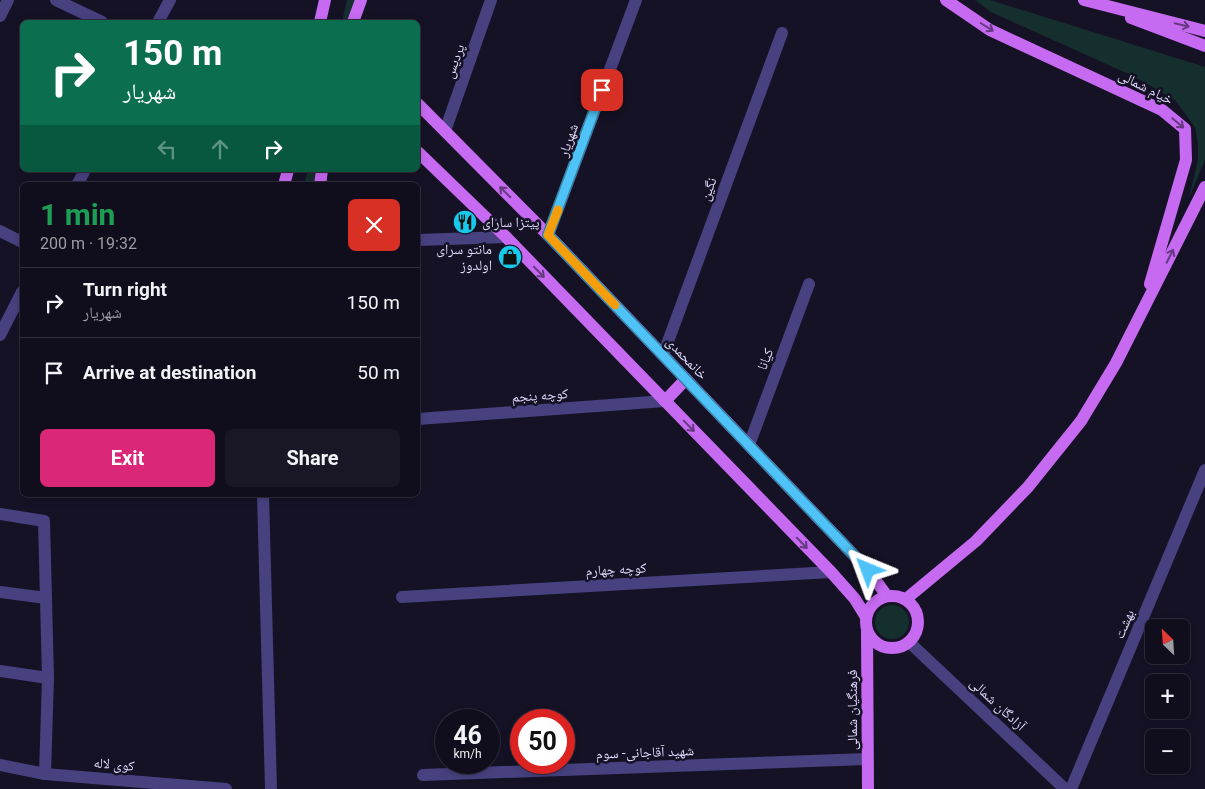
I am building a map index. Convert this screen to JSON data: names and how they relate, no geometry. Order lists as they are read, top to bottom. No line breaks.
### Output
{"streets":{"main road":["خیام شمالی","خانمحمدی","فرهنگیان شمالی"],"street":["پردیس","شهریار","نگین","کیانا","کوچه پنجم","کوچه چهارم","بهشت","آزادگان شمالی","شهید آقاجانی- سوم","کوی لاله"]},"crossings":[["پردیس","خانمحمدی"],["شهریار","خانمحمدی"],["نگین","خانمحمدی"],["خانمحمدی","کیانا"],["خانمحمدی","آزادگان شمالی"],["خانمحمدی","فرهنگیان شمالی"],["آزادگان شمالی","فرهنگیان شمالی"],["فرهنگیان شمالی","شهید آقاجانی- سوم"]],"places":{"restaurant":["پیتزا سارای"],"shop":["مانتو سرای اولدوز"]},"north":"top left","page":{"turn":["150 m","شهریار"],"heading":["1 min","200 m · 19:32"],"list":[{"name":"Turn right","note":"شهریار","value":"150 m"},{"name":"Arrive at destination","value":"50 m"}],"buttons":["Exit","Share"],"map_buttons":["+","−"],"speed":"46 km/h","limit":"50"}}
